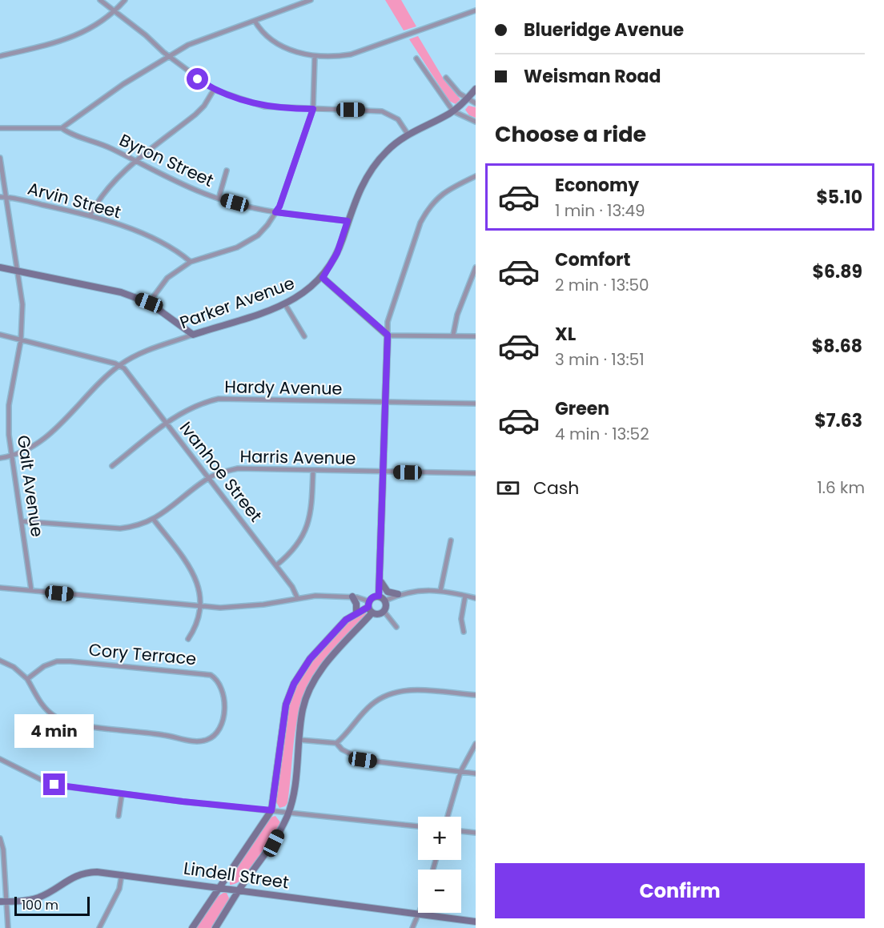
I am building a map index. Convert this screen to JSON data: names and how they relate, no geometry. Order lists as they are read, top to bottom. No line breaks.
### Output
{"streets":{"street":["Byron Street","Arvin Street","Parker Avenue","Hardy Avenue","Harris Avenue","Ivanhoe Street","Galt Avenue","Cory Terrace","Lindell Street"]},"crossings":[["Byron Street","Parker Avenue"],["Arvin Street","Galt Avenue"],["Parker Avenue","Ivanhoe Street"],["Parker Avenue","Galt Avenue"],["Hardy Avenue","Ivanhoe Street"],["Harris Avenue","Ivanhoe Street"],["Harris Avenue","Galt Avenue"]],"scale_bar":"100 m","page":{"banner":["Blueridge Avenue","Weisman Road"],"heading":"Choose a ride","list":[{"name":"Economy","note":"1 min · 13:49","value":"$5.10"},{"name":"Comfort","note":"2 min · 13:50","value":"$6.89"},{"name":"XL","note":"3 min · 13:51","value":"$8.68"},{"name":"Green","note":"4 min · 13:52","value":"$7.63"}],"pay":["Cash","1.6 km"],"bubble":"4 min","map_buttons":["+","−"],"buttons":"Confirm","scale":"100 m"}}
